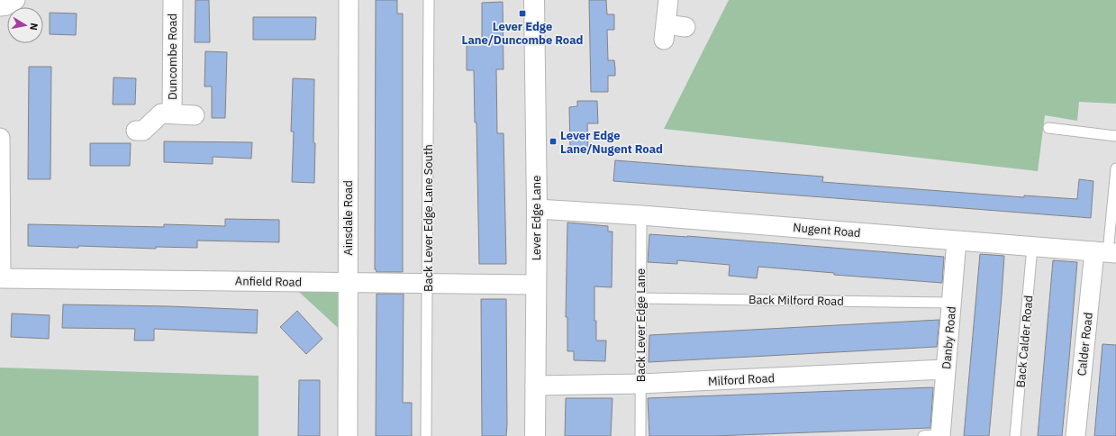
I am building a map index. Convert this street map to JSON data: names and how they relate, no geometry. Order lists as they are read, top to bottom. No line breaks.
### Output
{"streets":{"street":["Duncombe Road","Ainsdale Road","Lever Edge Lane","Nugent Road","Anfield Road","Danby Road","Calder Road","Milford Road"],"lane":["Back Lever Edge Lane South","Back Milford Road","Back Lever Edge Lane","Back Calder Road"]},"crossings":[["Ainsdale Road","Anfield Road"],["Back Lever Edge Lane South","Anfield Road"],["Lever Edge Lane","Nugent Road"],["Lever Edge Lane","Anfield Road"],["Lever Edge Lane","Milford Road"],["Nugent Road","Back Lever Edge Lane"],["Nugent Road","Danby Road"],["Nugent Road","Back Calder Road"],["Nugent Road","Calder Road"],["Back Milford Road","Back Lever Edge Lane"],["Back Milford Road","Danby Road"],["Back Lever Edge Lane","Milford Road"],["Danby Road","Milford Road"]],"places":{"transit":["Lever Edge Lane/Duncombe Road","Lever Edge Lane/Nugent Road"]},"north":"right"}
